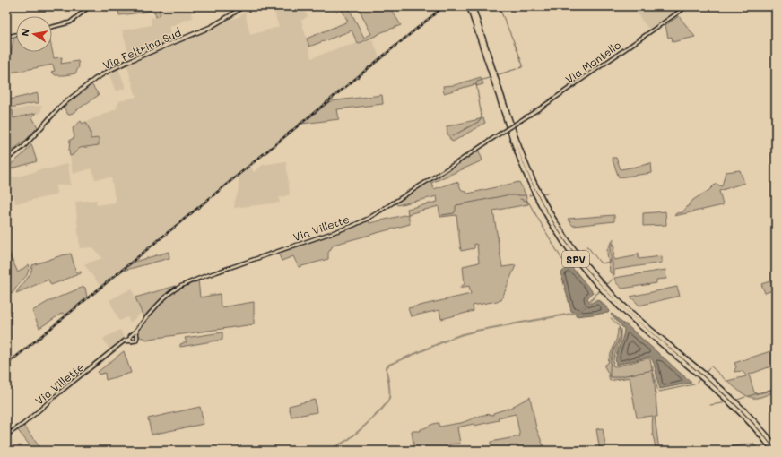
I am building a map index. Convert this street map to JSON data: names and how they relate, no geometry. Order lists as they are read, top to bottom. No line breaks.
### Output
{"streets":{"highway":["SPV"],"main road":["Via Feltrina Sud"],"street":["Via Montello","Via Villette"]},"crossings":[["Via Montello","Via Villette"]],"north":"left"}
